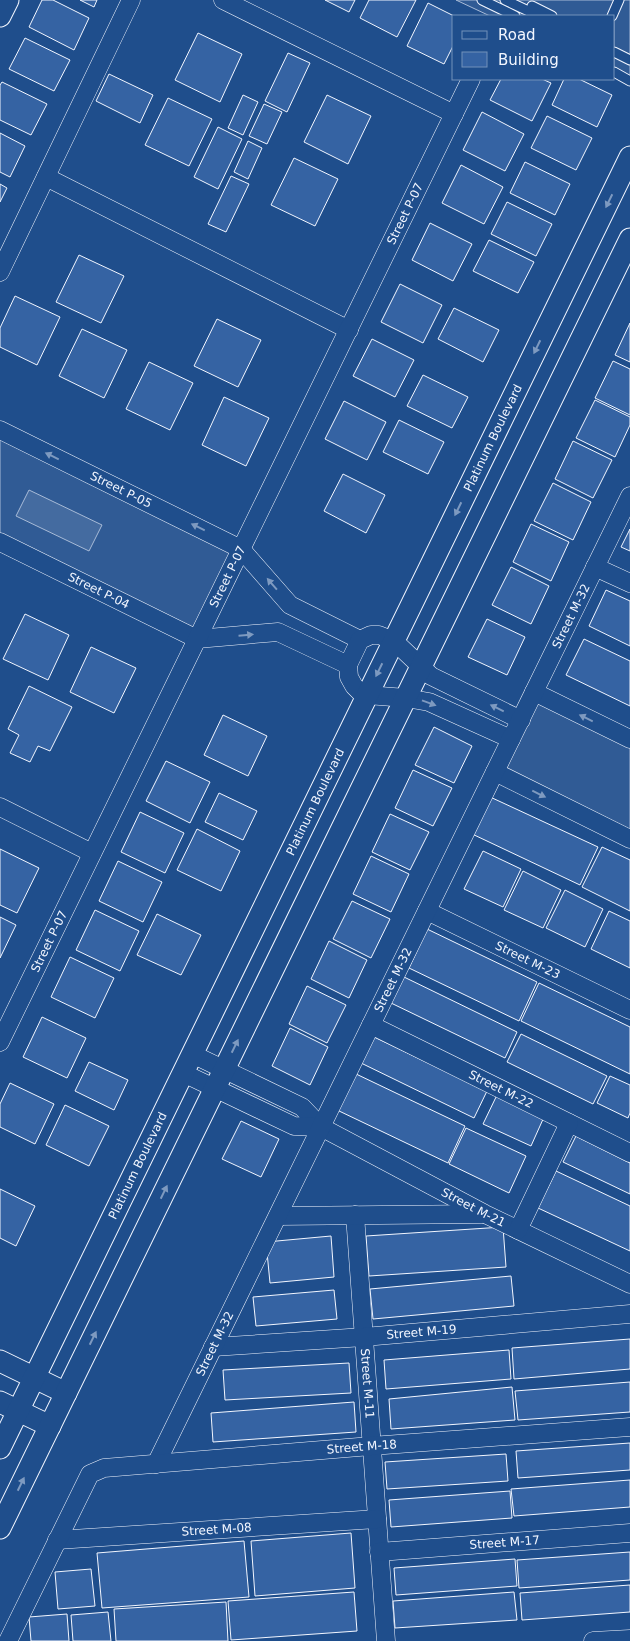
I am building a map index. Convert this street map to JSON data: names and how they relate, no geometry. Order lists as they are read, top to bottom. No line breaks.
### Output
{"streets":{"street":["Street P-07","Platinum Boulevard","Street P-05","Street P-04","Street M-32","Street M-23","Street M-22","Street M-21","Street M-19","Street M-11","Street M-18","Street M-08","Street M-17"]},"crossings":[["Street P-07","Street P-05"],["Street P-07","Street P-04"],["Street M-32","Street M-23"],["Street M-32","Street M-22"],["Street M-32","Street M-21"],["Street M-32","Street M-19"],["Street M-32","Street M-18"],["Street M-19","Street M-11"],["Street M-11","Street M-18"],["Street M-11","Street M-08"],["Street M-11","Street M-17"],["Street M-18","Street M-08"]],"one_way":["Street P-05"],"legend":["Road","Building"]}
